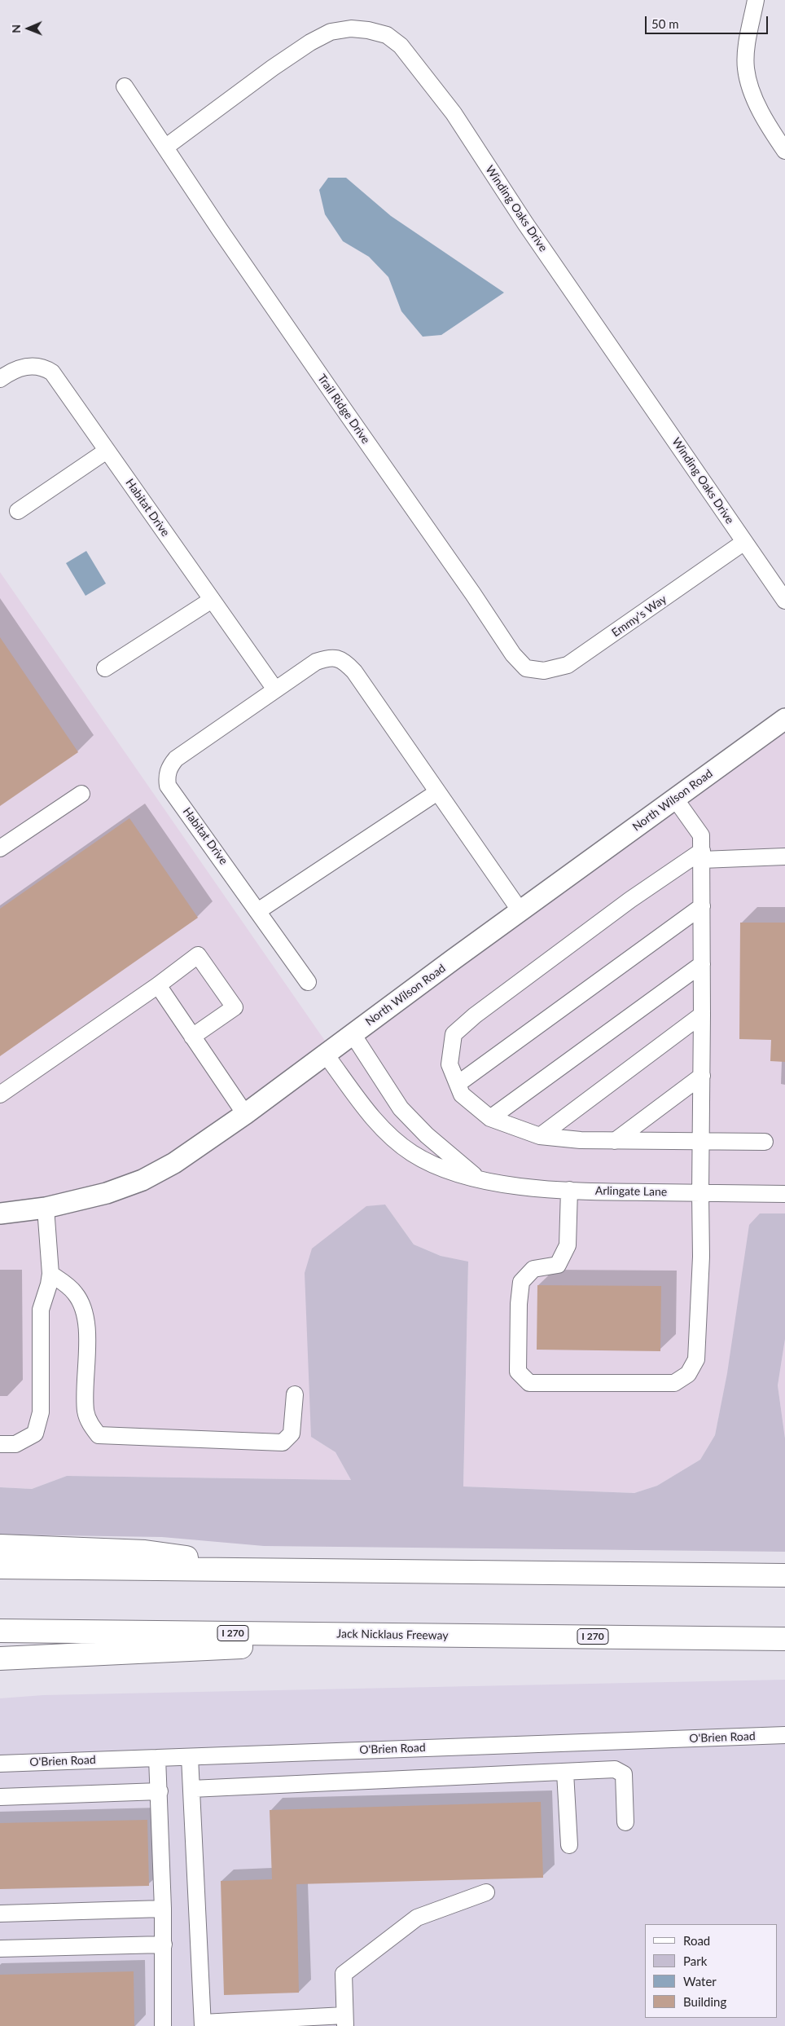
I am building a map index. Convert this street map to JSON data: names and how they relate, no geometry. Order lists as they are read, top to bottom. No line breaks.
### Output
{"streets":{"highway":["I 270","Jack Nicklaus Freeway"],"main road":["North Wilson Road"],"street":["Winding Oaks Drive","Trail Ridge Drive","Habitat Drive","Emmy's Way","Arlingate Lane","O'Brien Road"]},"crossings":[["Winding Oaks Drive","Trail Ridge Drive"],["Winding Oaks Drive","Emmy's Way"],["Trail Ridge Drive","Emmy's Way"],["Habitat Drive","North Wilson Road"],["North Wilson Road","Arlingate Lane"]],"legend":["Road","Park","Water","Building"],"scale_bar":"50 m","north":"left"}
